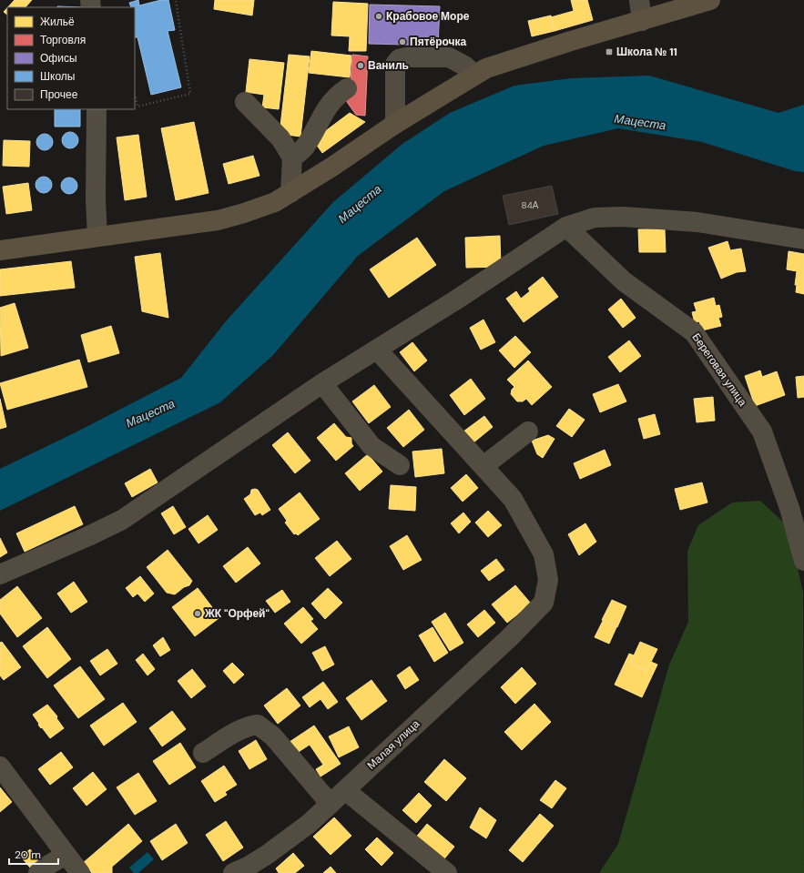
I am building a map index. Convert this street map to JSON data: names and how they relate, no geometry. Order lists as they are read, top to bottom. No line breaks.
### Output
{"streets":{"street":["Береговая улица","Малая улица"]},"water":["Мацеста"],"places":{"other":["Крабовое Море","Пятёрочка","Ваниль","ЖК \"Орфей\""],"transit":["Школа № 11"]},"house_numbers":["84А"],"legend":["Жильё","Торговля","Офисы","Школы","Прочее"],"scale_bar":"20 m"}
